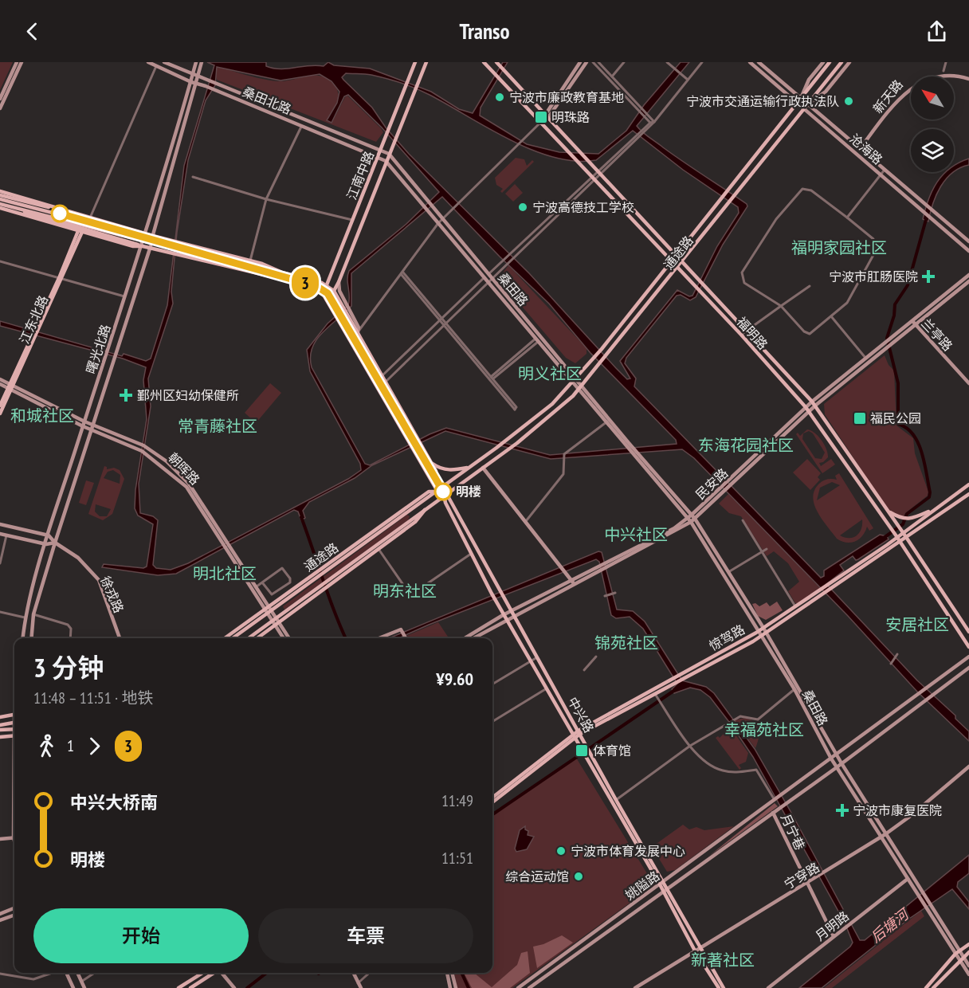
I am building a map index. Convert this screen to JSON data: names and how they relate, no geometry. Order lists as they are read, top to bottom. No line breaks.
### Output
{"streets":{"main road":["新天路","桑田北路","沧海路","江南中路","通途路","桑田路","江东北路","福明路","兰亭路","曙光北路","朝晖路","民安路","徐戎路","惊驾路","中兴路","月宁巷","宁穿路","姚隘路","月明路"]},"crossings":[["新天路","沧海路"],["桑田北路","江南中路"],["桑田北路","桑田路"],["桑田北路","曙光北路"],["沧海路","通途路"],["江南中路","桑田路"],["江南中路","中兴路"],["通途路","桑田路"],["通途路","福明路"],["通途路","朝晖路"],["通途路","中兴路"],["桑田路","民安路"],["桑田路","惊驾路"],["桑田路","宁穿路"],["桑田路","姚隘路"],["桑田路","月明路"],["江东北路","朝晖路"],["福明路","民安路"],["福明路","惊驾路"],["兰亭路","民安路"],["曙光北路","朝晖路"],["曙光北路","徐戎路"],["民安路","中兴路"],["惊驾路","中兴路"],["中兴路","宁穿路"],["中兴路","姚隘路"],["月宁巷","宁穿路"],["月宁巷","姚隘路"],["月宁巷","月明路"]],"districts":["福明家园社区","明义社区","和城社区","常青藤社区","东海花园社区","中兴社区","明北社区","明东社区","安居社区","锦苑社区","幸福苑社区","新著社区"],"water":["后塘河"],"places":{"other":["宁波市廉政教育基地","宁波市交通运输行政执法队","宁波高德技工学校","明楼","宁波市体育发展中心","综合运动馆"],"transit":["明珠路","福民公园","体育馆"],"health":["宁波市肛肠医院","鄞州区妇幼保健所","宁波市康复医院"]},"lines":["metro line 3"],"north":"top left","page":{"header":"Transo","on_map":"3","heading":["3 分钟","11:48 – 11:51 · 地铁","¥9.60"],"legs":["1","3"],"list":[{"name":"中兴大桥南","value":"11:49"},{"name":"明楼","value":"11:51"}],"buttons":["开始","车票"]}}
